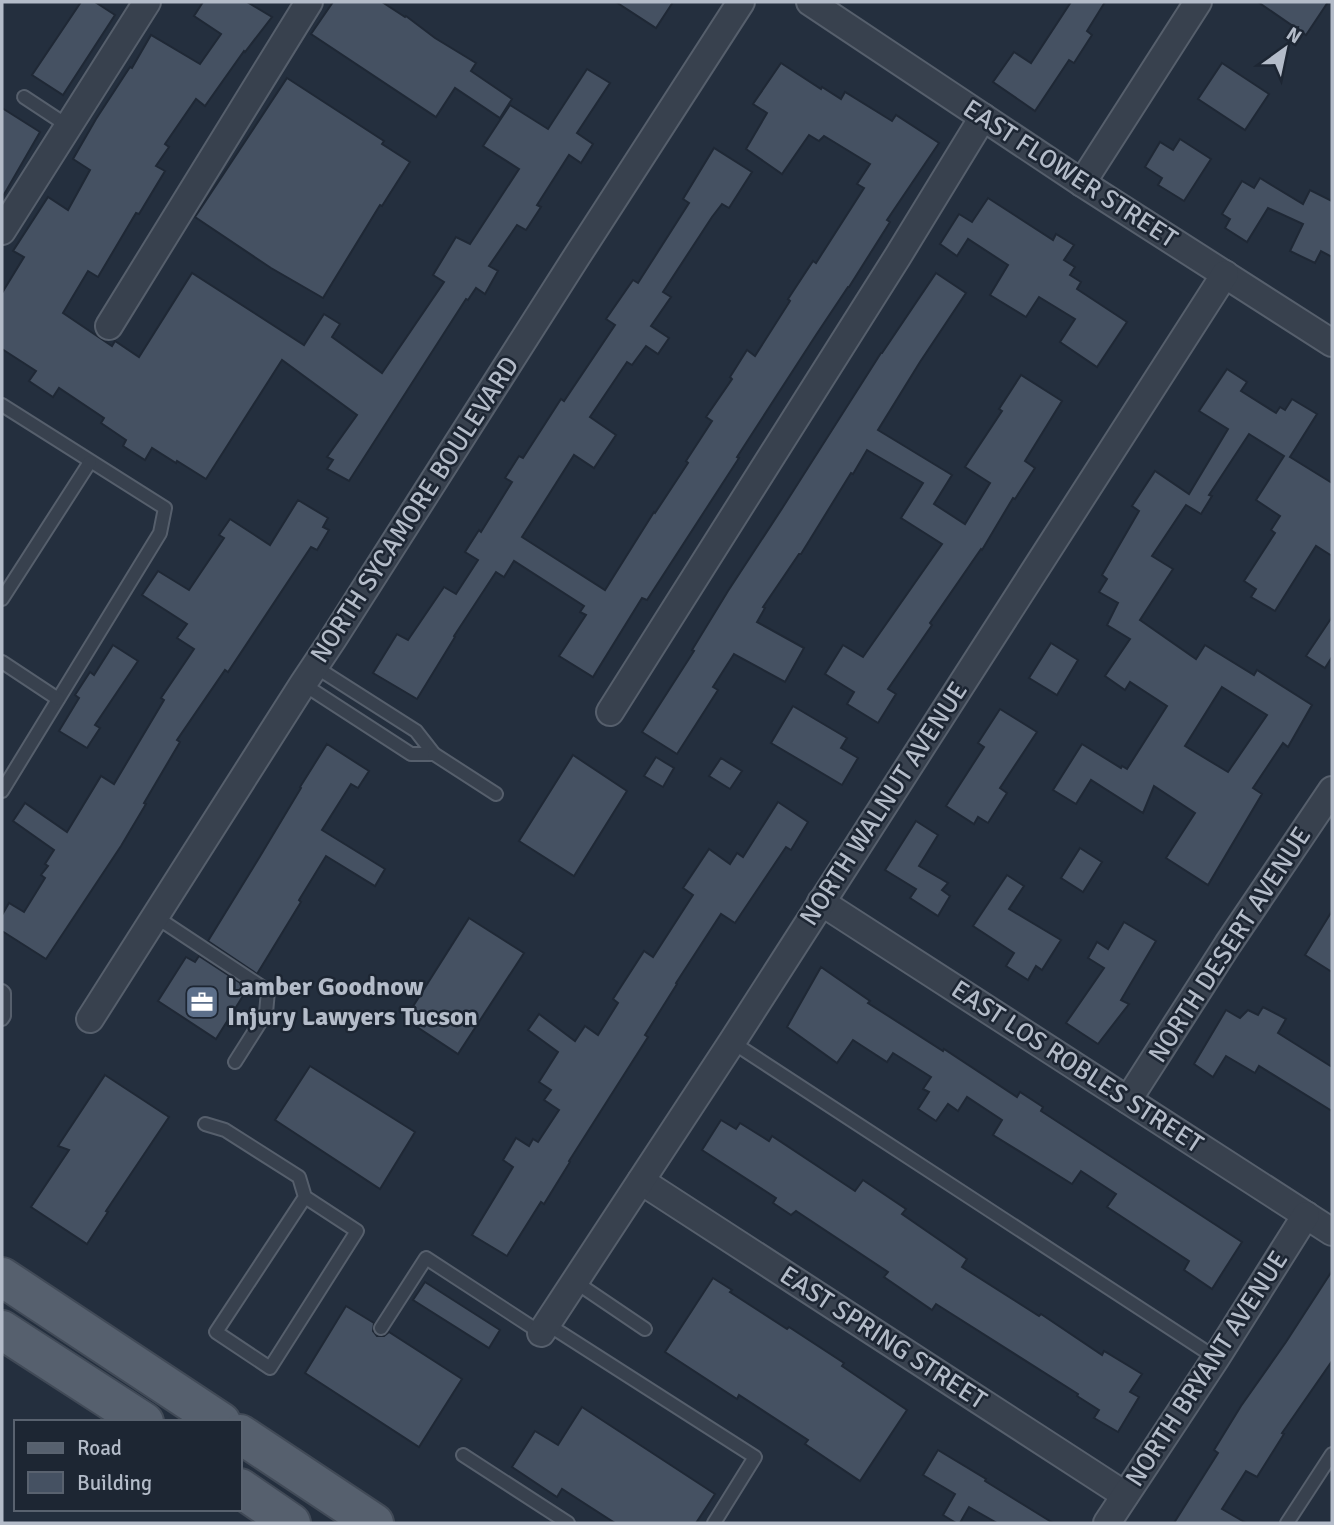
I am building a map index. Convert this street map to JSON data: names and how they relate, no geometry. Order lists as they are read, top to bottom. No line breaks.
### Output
{"streets":{"street":["EAST FLOWER STREET","NORTH SYCAMORE BOULEVARD","NORTH WALNUT AVENUE","NORTH DESERT AVENUE","EAST LOS ROBLES STREET","EAST SPRING STREET","NORTH BRYANT AVENUE"]},"crossings":[["EAST FLOWER STREET","NORTH WALNUT AVENUE"],["NORTH WALNUT AVENUE","EAST LOS ROBLES STREET"],["NORTH WALNUT AVENUE","EAST SPRING STREET"],["NORTH DESERT AVENUE","EAST LOS ROBLES STREET"],["EAST LOS ROBLES STREET","NORTH BRYANT AVENUE"],["EAST SPRING STREET","NORTH BRYANT AVENUE"]],"places":{"office":["Lamber Goodnow Injury Lawyers Tucson"]},"legend":["Road","Building"],"north":"top right"}
